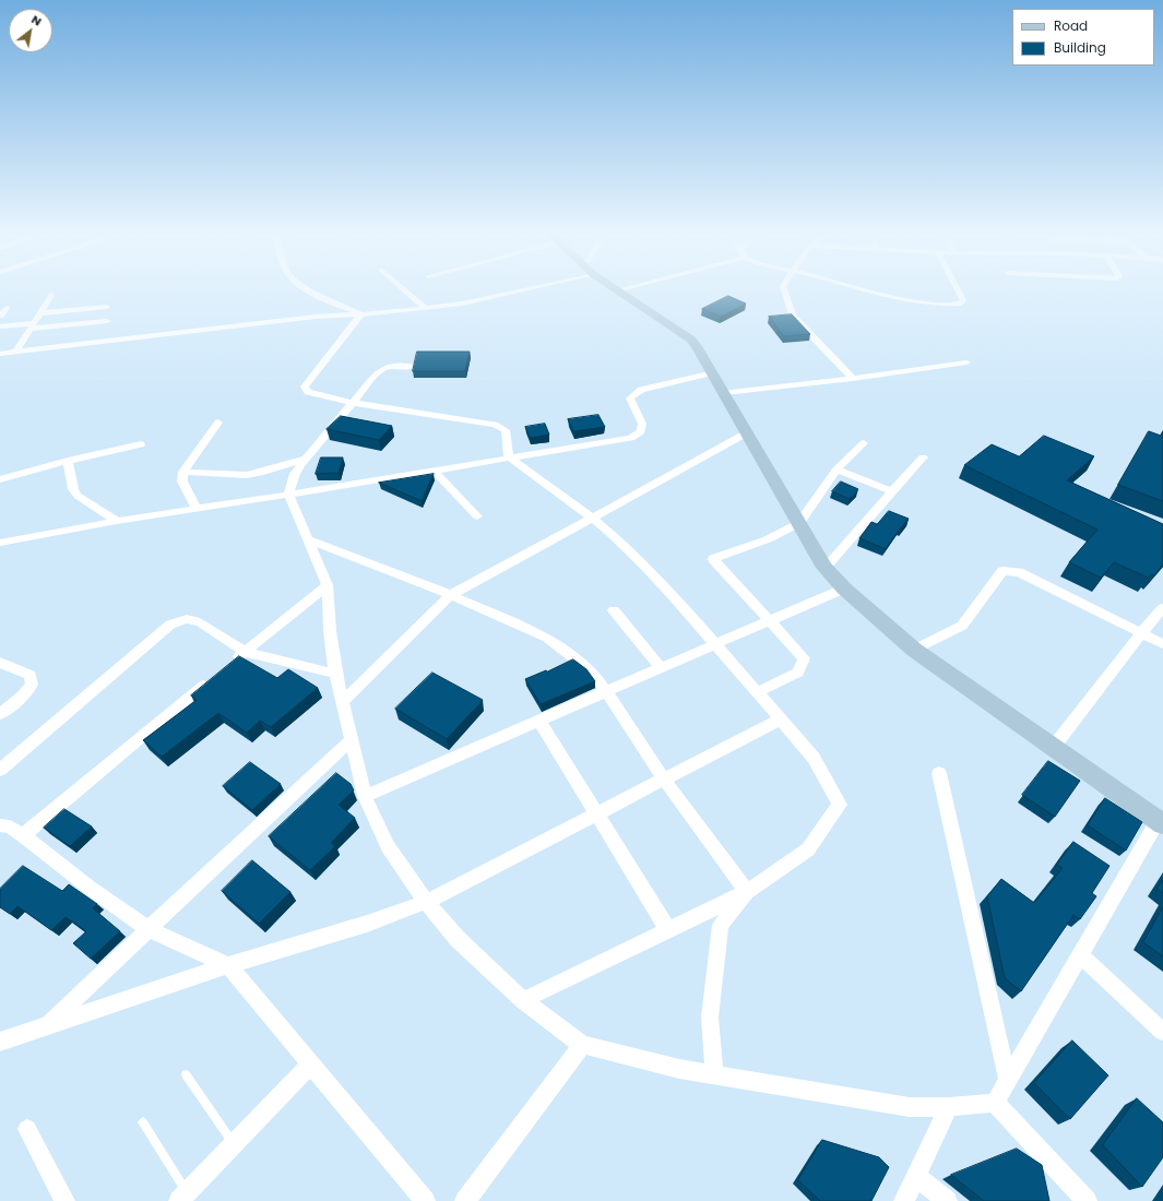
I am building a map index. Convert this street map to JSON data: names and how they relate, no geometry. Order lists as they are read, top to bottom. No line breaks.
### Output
{"legend":["Road","Building"],"north":"top right"}
